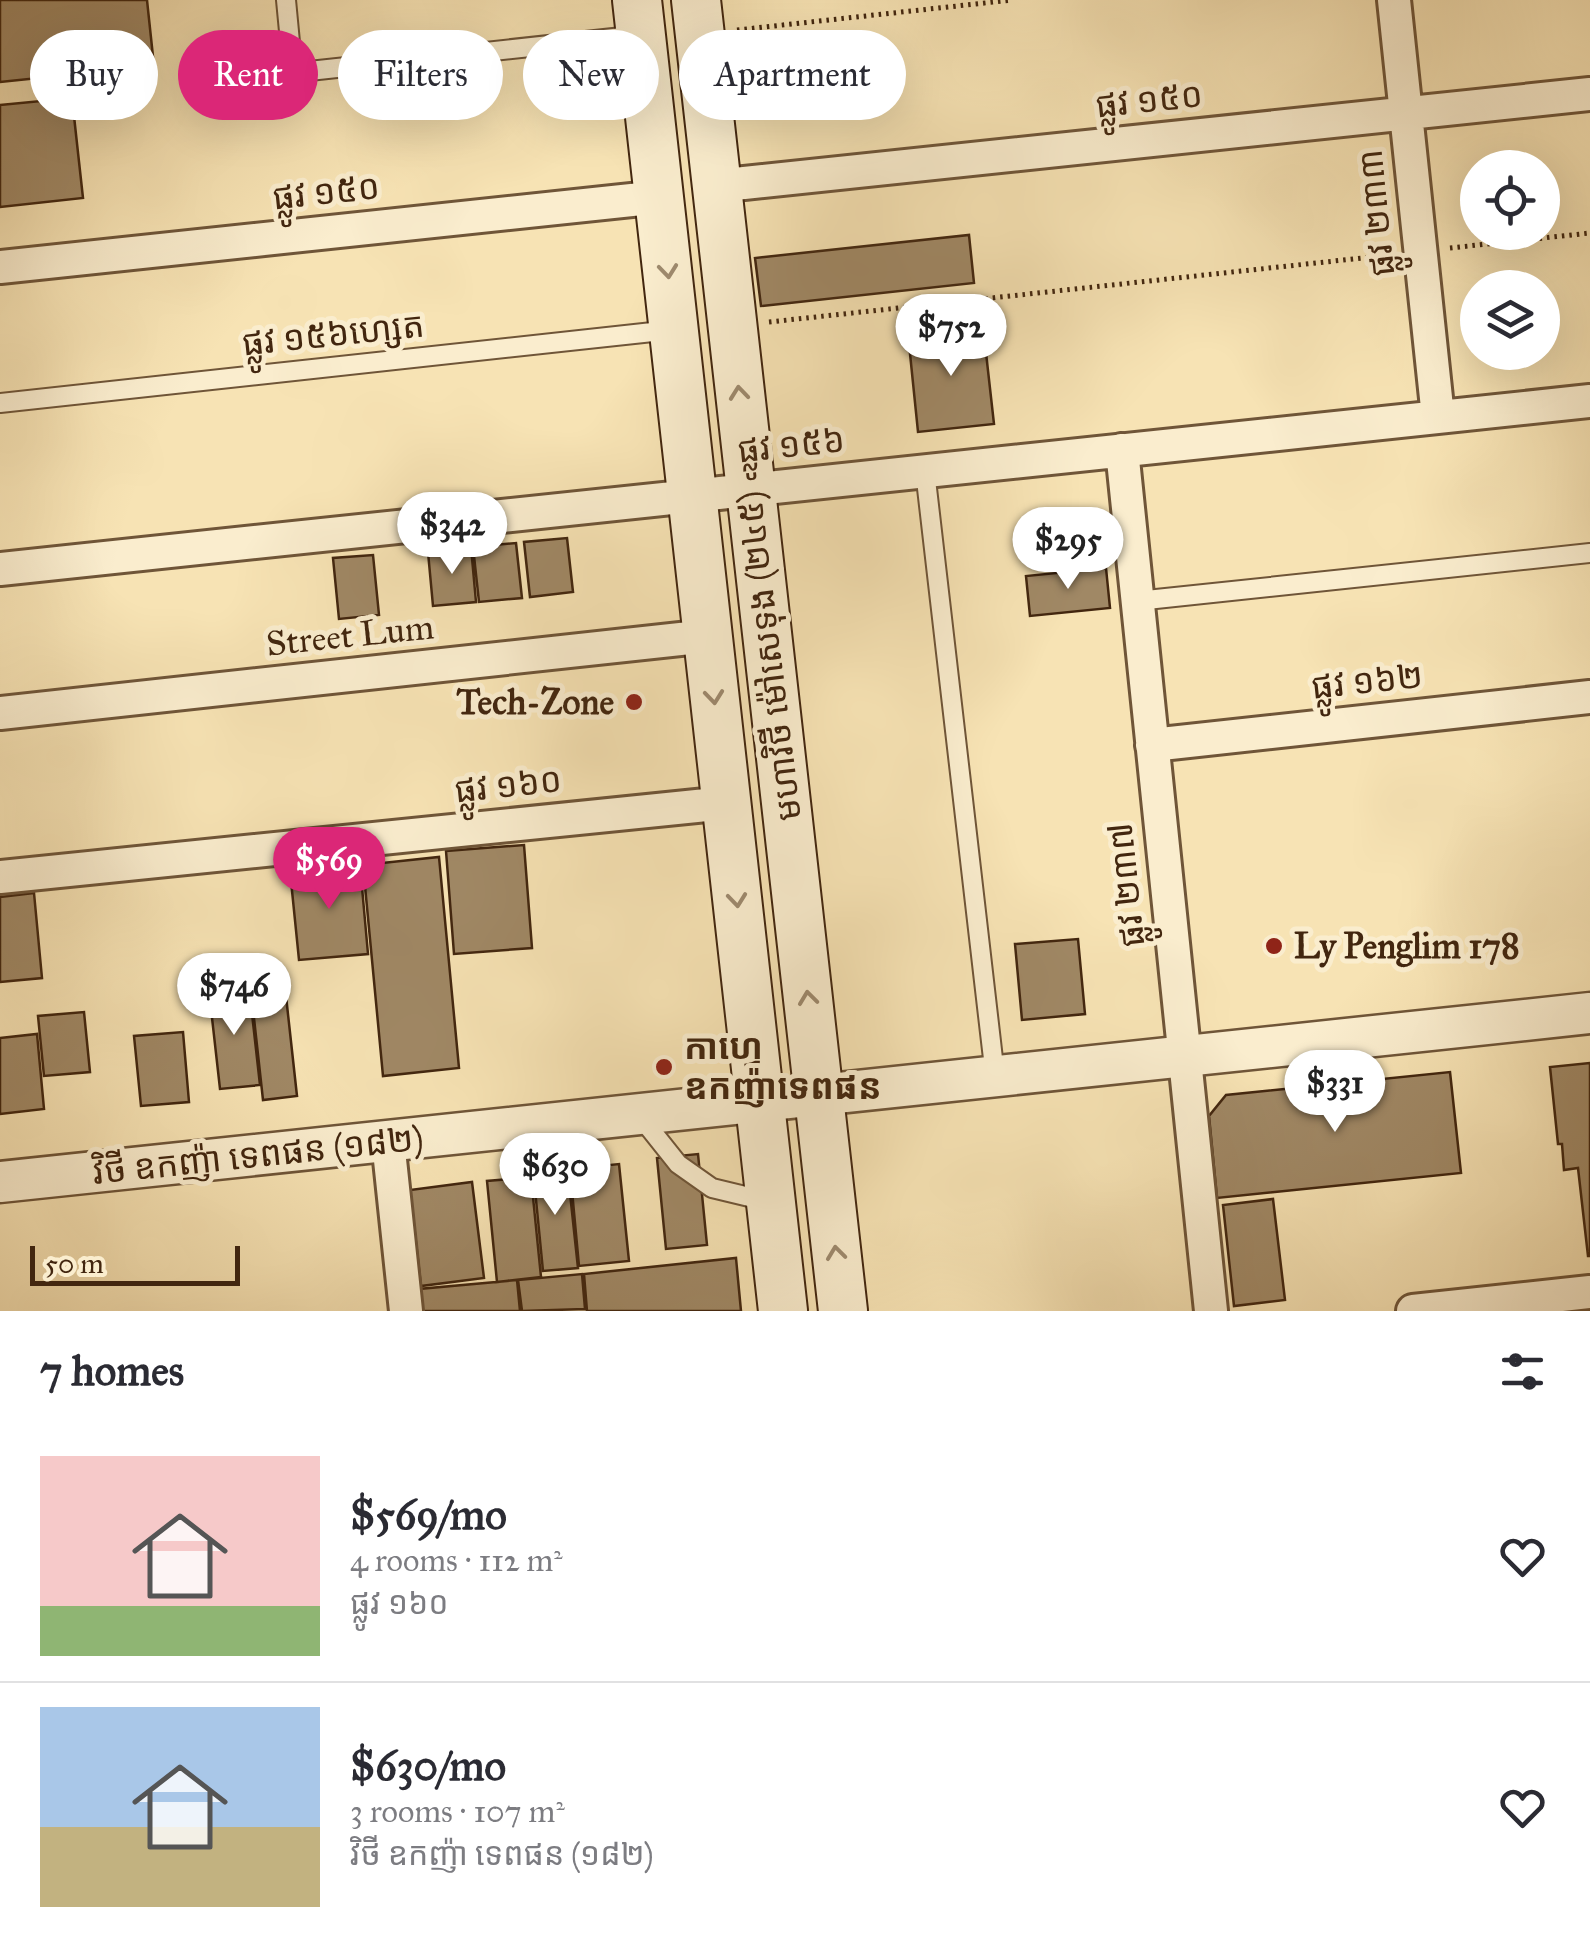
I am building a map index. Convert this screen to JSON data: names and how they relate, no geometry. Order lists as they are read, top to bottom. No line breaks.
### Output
{"streets":{"main road":["មហាវិថី ម៉ៅសេទុង (២៤៥)"],"street":["ផ្លូវ ១៥០","ផ្លូវ ២៣៣","ផ្លូវ ១៥៦","Street Lum","ផ្លូវ ១៦២","ផ្លូវ ១៦០","ផ្លូវ ២៣៧","វិថី ឧកញ៉ា ទេពផន (១៨២)"],"lane":["ផ្លូវ ១៥៦ហ្សេត"]},"crossings":[["ផ្លូវ ១៥០","ផ្លូវ ២៣៣"],["ផ្លូវ ១៥០","មហាវិថី ម៉ៅសេទុង (២៤៥)"],["ផ្លូវ ២៣៣","ផ្លូវ ១៥៦"],["ផ្លូវ ១៥៦ហ្សេត","មហាវិថី ម៉ៅសេទុង (២៤៥)"],["ផ្លូវ ១៥៦","មហាវិថី ម៉ៅសេទុង (២៤៥)"],["ផ្លូវ ១៥៦","ផ្លូវ ២៣៧"],["Street Lum","មហាវិថី ម៉ៅសេទុង (២៤៥)"],["មហាវិថី ម៉ៅសេទុង (២៤៥)","ផ្លូវ ១៦០"],["មហាវិថី ម៉ៅសេទុង (២៤៥)","វិថី ឧកញ៉ា ទេពផន (១៨២)"],["ផ្លូវ ១៦២","ផ្លូវ ២៣៧"],["ផ្លូវ ២៣៧","វិថី ឧកញ៉ា ទេពផន (១៨២)"]],"places":["Tech-Zone","Ly Penglim 178","កាហ្វេ ឧកញ៉ាទេពផន"],"scale_bar":"50 m","page":{"chip":["Buy","Rent","Filters","New","Apartment"],"price":["$752","$342","$295","$569","$746","$331","$630"],"scale":"50 m","heading":"7 homes","list":[{"name":"$569/mo","note":"4 rooms · 112 m² · ផ្លូវ ១៦០"},{"name":"$630/mo","note":"3 rooms · 107 m² · វិថី ឧកញ៉ា ទេពផន (១៨២)"}]}}
